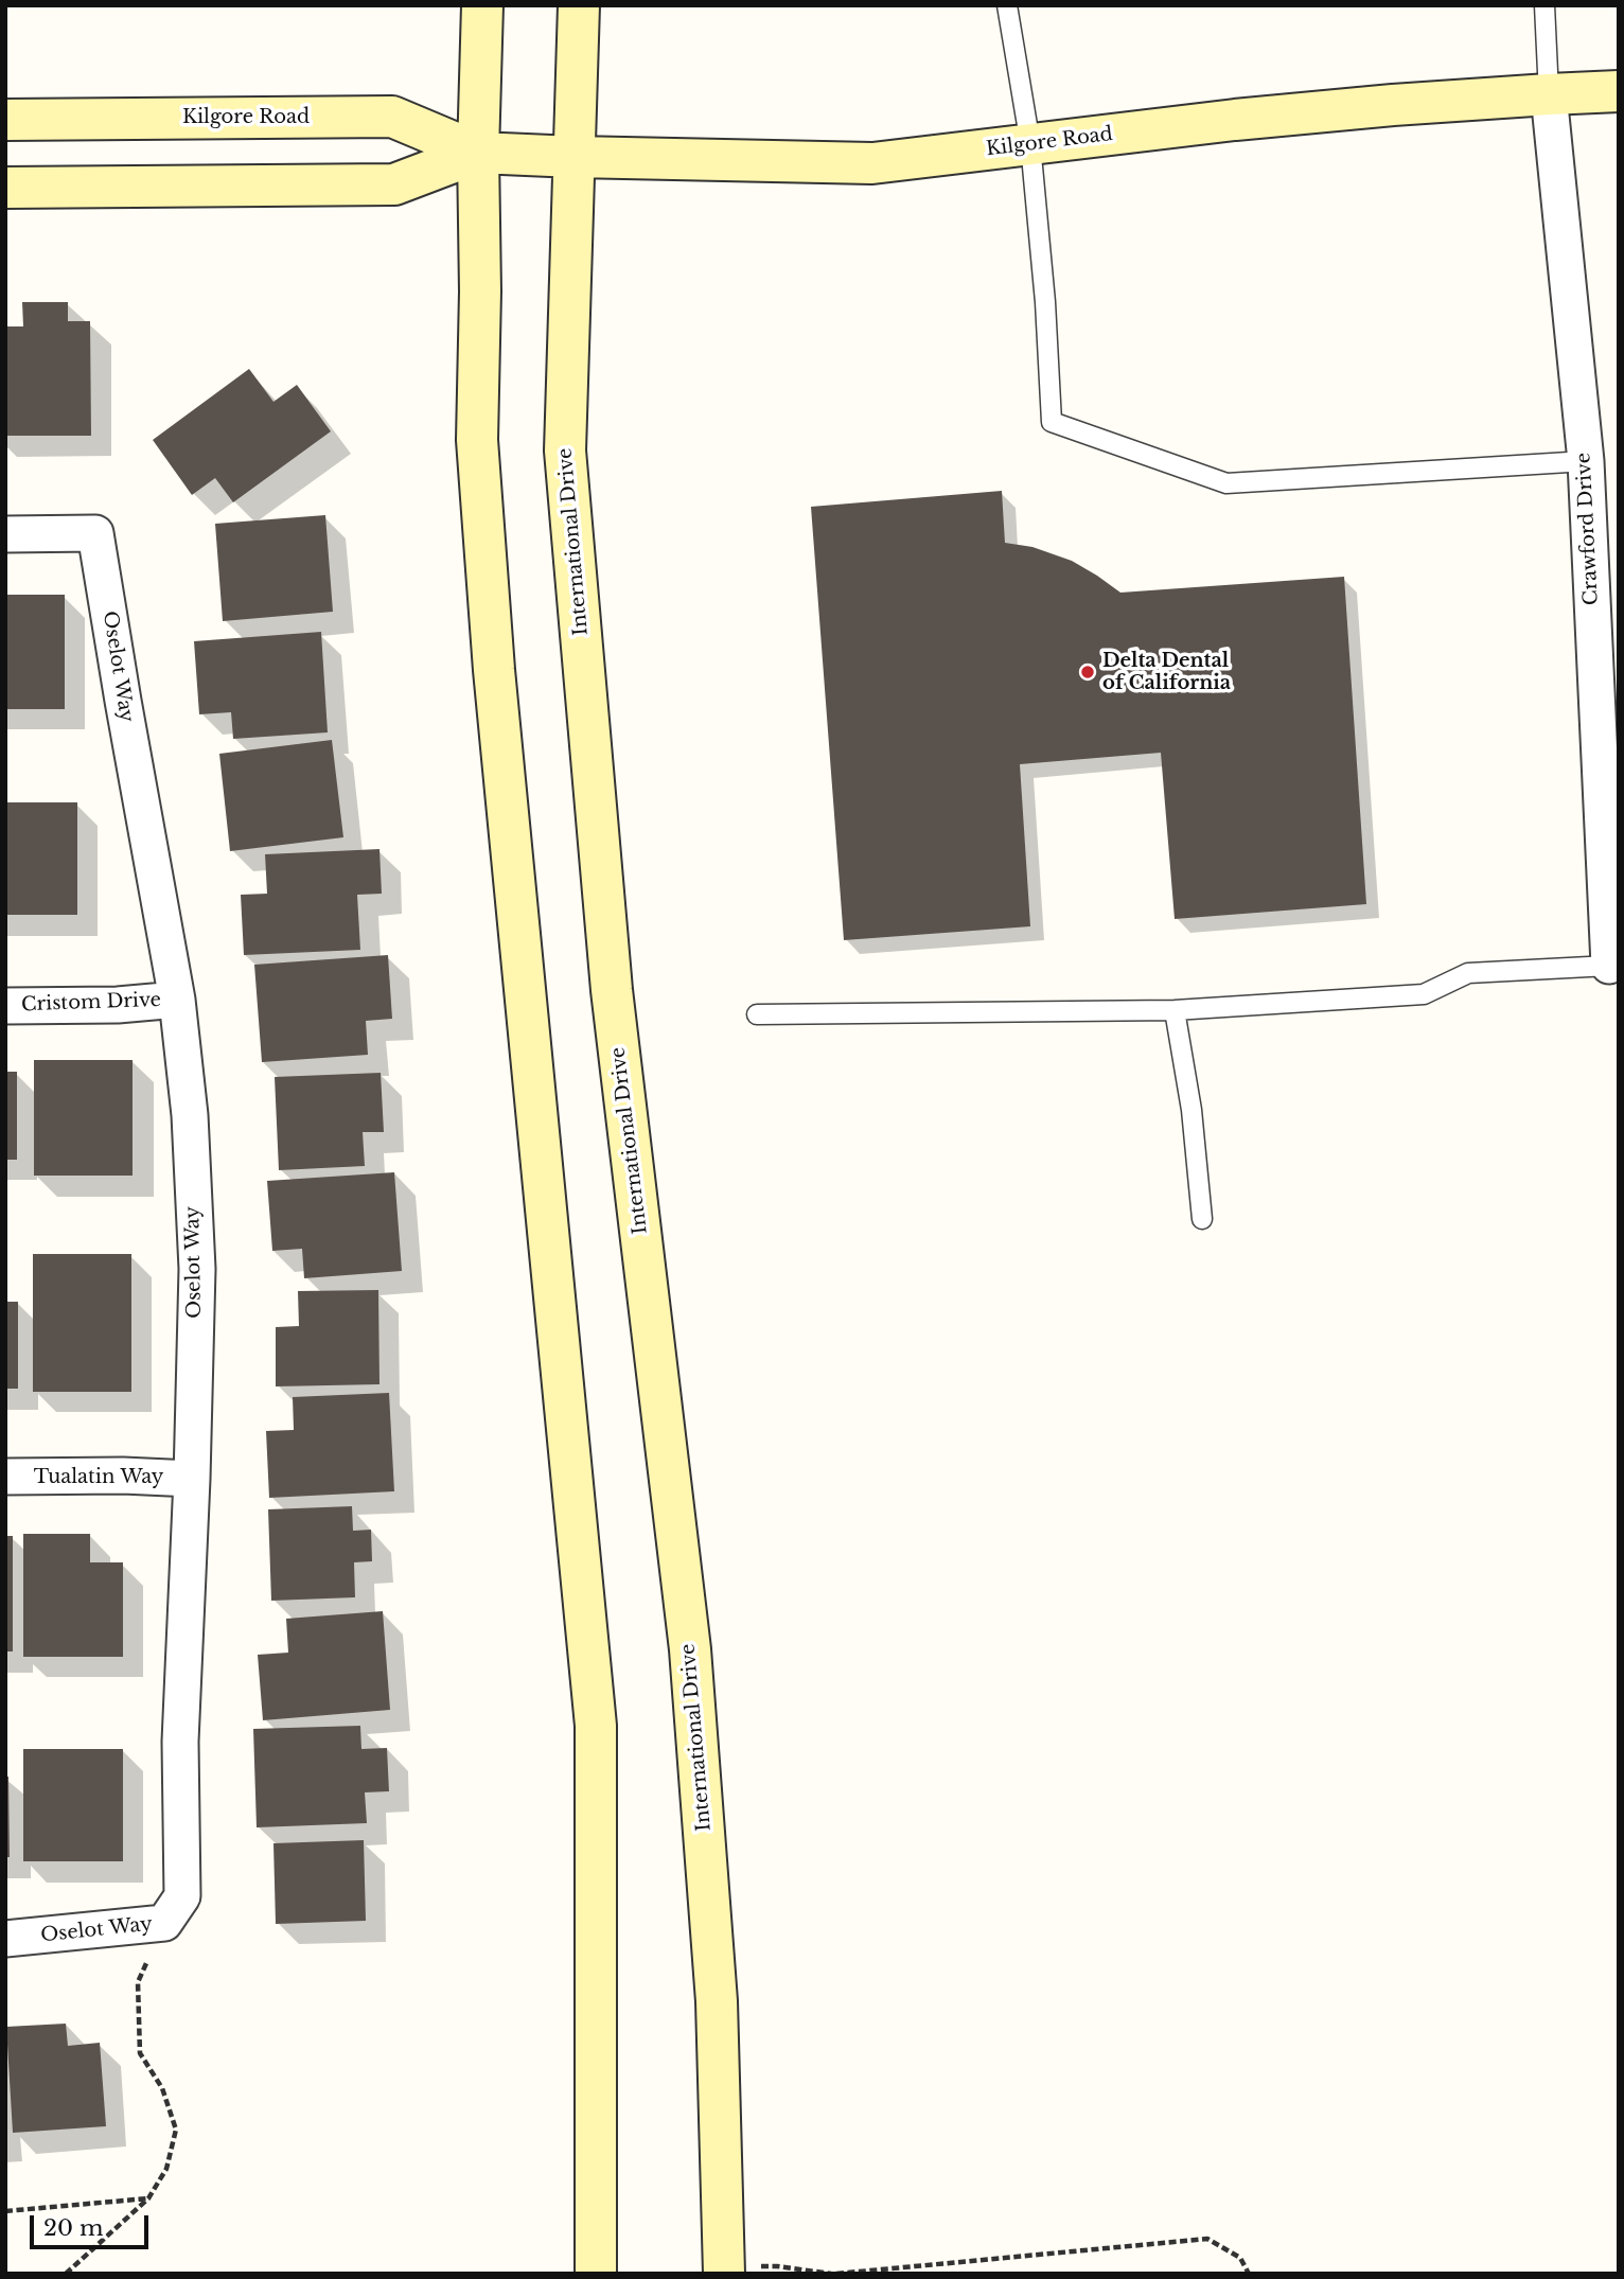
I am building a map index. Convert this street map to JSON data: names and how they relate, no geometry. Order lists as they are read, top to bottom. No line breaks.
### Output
{"streets":{"main road":["Kilgore Road","International Drive"],"street":["Crawford Drive","Oselot Way","Cristom Drive","Tualatin Way"]},"crossings":[["Kilgore Road","Crawford Drive"],["Kilgore Road","International Drive"],["Oselot Way","Cristom Drive"],["Oselot Way","Tualatin Way"]],"places":["Delta Dental of California"],"scale_bar":"20 m"}
